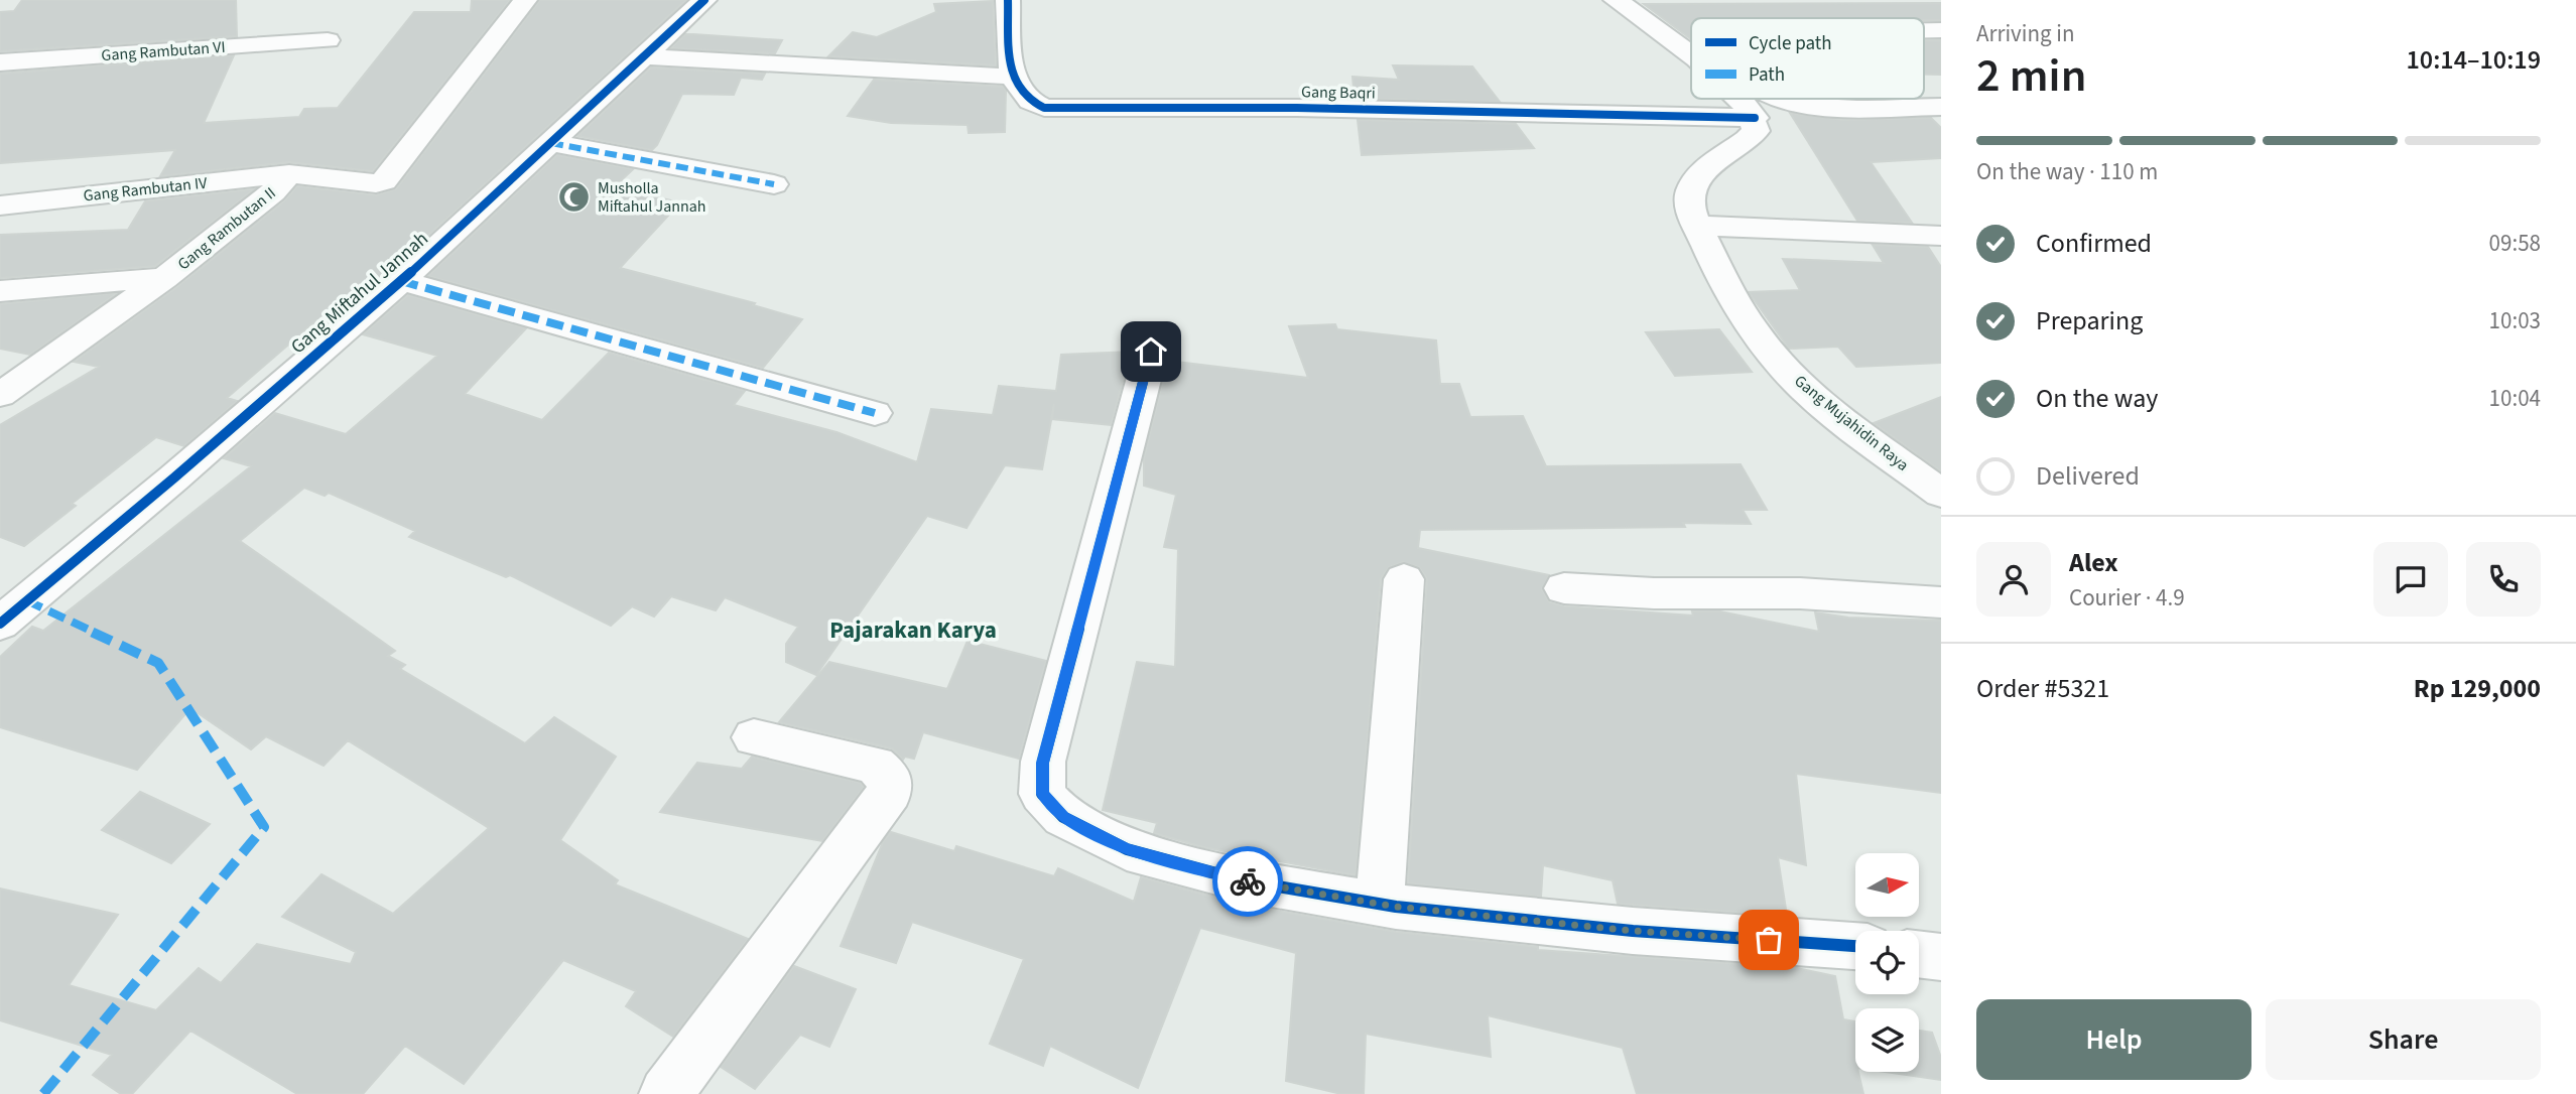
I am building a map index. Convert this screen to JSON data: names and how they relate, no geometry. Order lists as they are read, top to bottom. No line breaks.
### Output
{"streets":{"street":["Gang Rambutan VI","Gang Baqri","Gang Rambutan IV","Gang Rambutan II","Gang Miftahul Jannah","Gang Mujahidin Raya"]},"crossings":[["Gang Baqri","Gang Mujahidin Raya"],["Gang Rambutan IV","Gang Rambutan II"]],"districts":["Pajarakan Karya"],"places":{"mosque":["Musholla Miftahul Jannah"]},"legend":["Cycle path","Path"],"north":"right","page":{"heading":["2 min","Arriving in","10:14–10:19"],"panel":["Alex","Courier · 4.9","Order #5321","Rp 129,000"],"bar":"On the way · 110 m","list":[["Confirmed","09:58"],["Preparing","10:03"],["On the way","10:04"],"Delivered"],"buttons":["Help","Share"]}}
